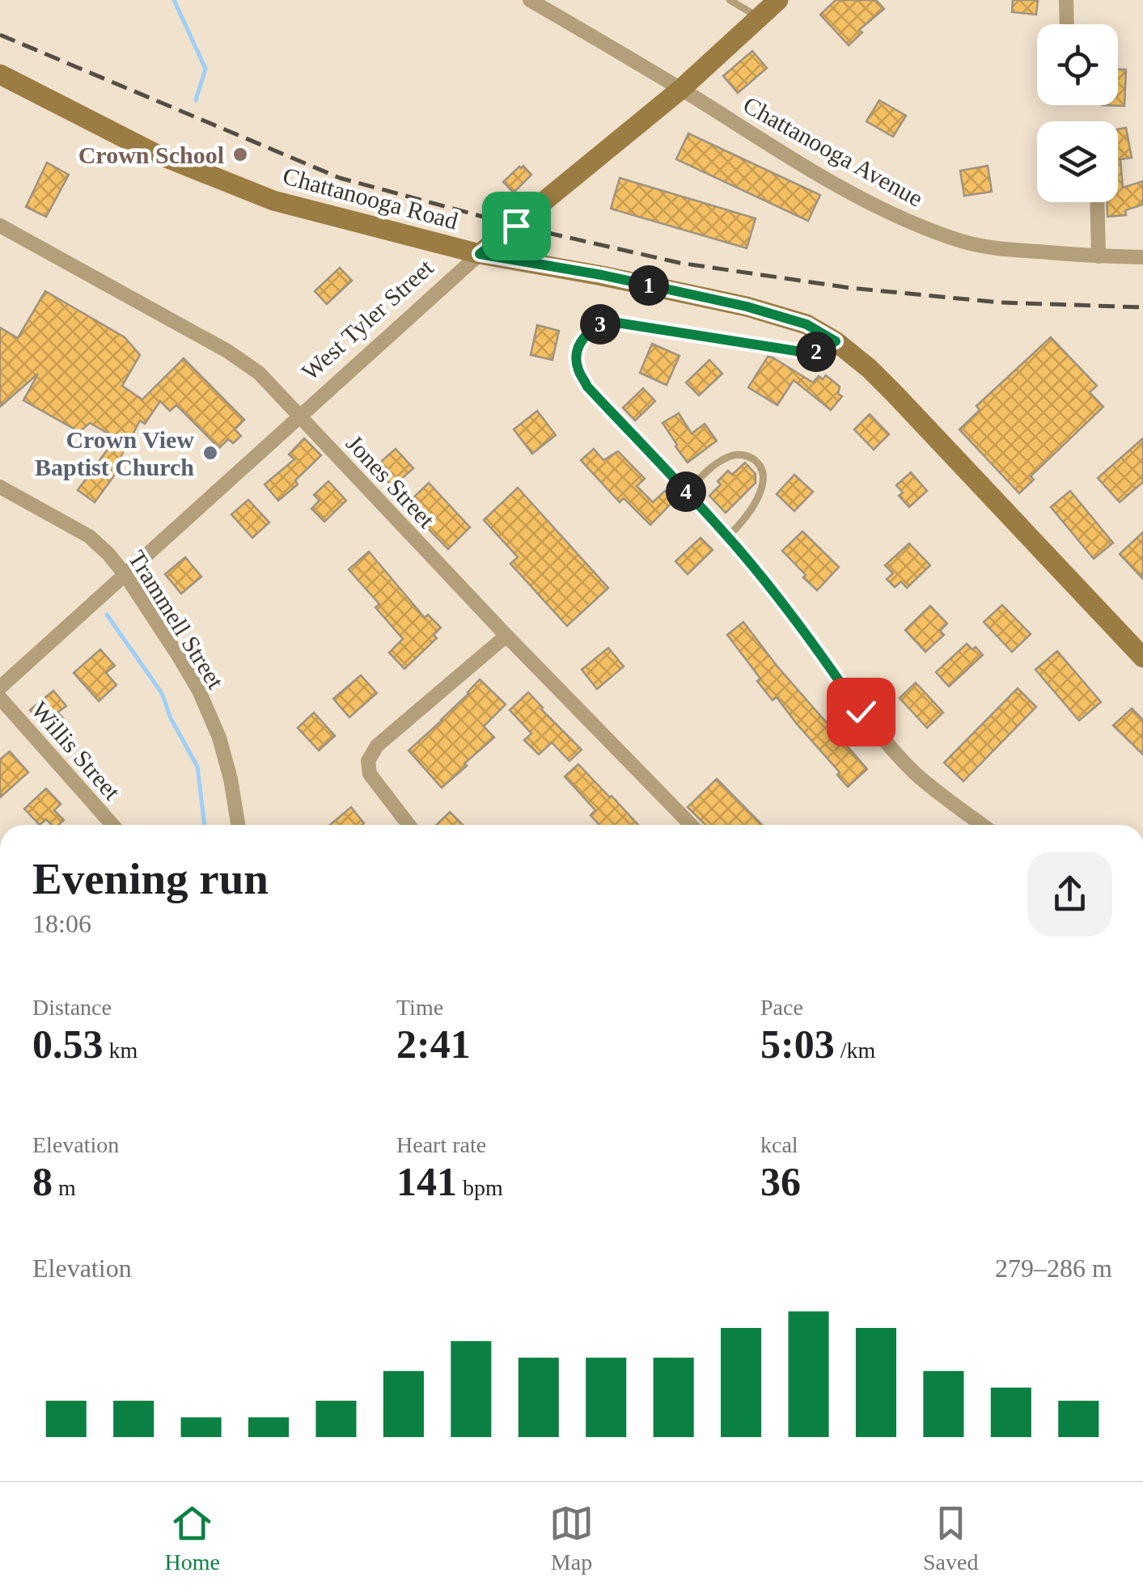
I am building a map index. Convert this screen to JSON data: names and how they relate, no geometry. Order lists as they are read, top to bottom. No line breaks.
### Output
{"streets":{"main road":["Chattanooga Road","West Tyler Street"],"street":["Chattanooga Avenue","Jones Street","Trammell Street","Willis Street"]},"crossings":[["Chattanooga Avenue","West Tyler Street"],["Chattanooga Road","West Tyler Street"],["West Tyler Street","Jones Street"],["West Tyler Street","Trammell Street"]],"places":["Crown School","Crown View Baptist Church"],"page":{"pins":["1","3","2","4"],"heading":["Evening run","18:06"],"stats":[["Distance","0.53 km"],["Time","2:41"],["Pace","5:03 /km"],["Elevation","8 m"],["Heart rate","141 bpm"],["kcal","36"]],"chart":["Elevation","279–286 m"],"tabs":["Home","Map","Saved"]}}
